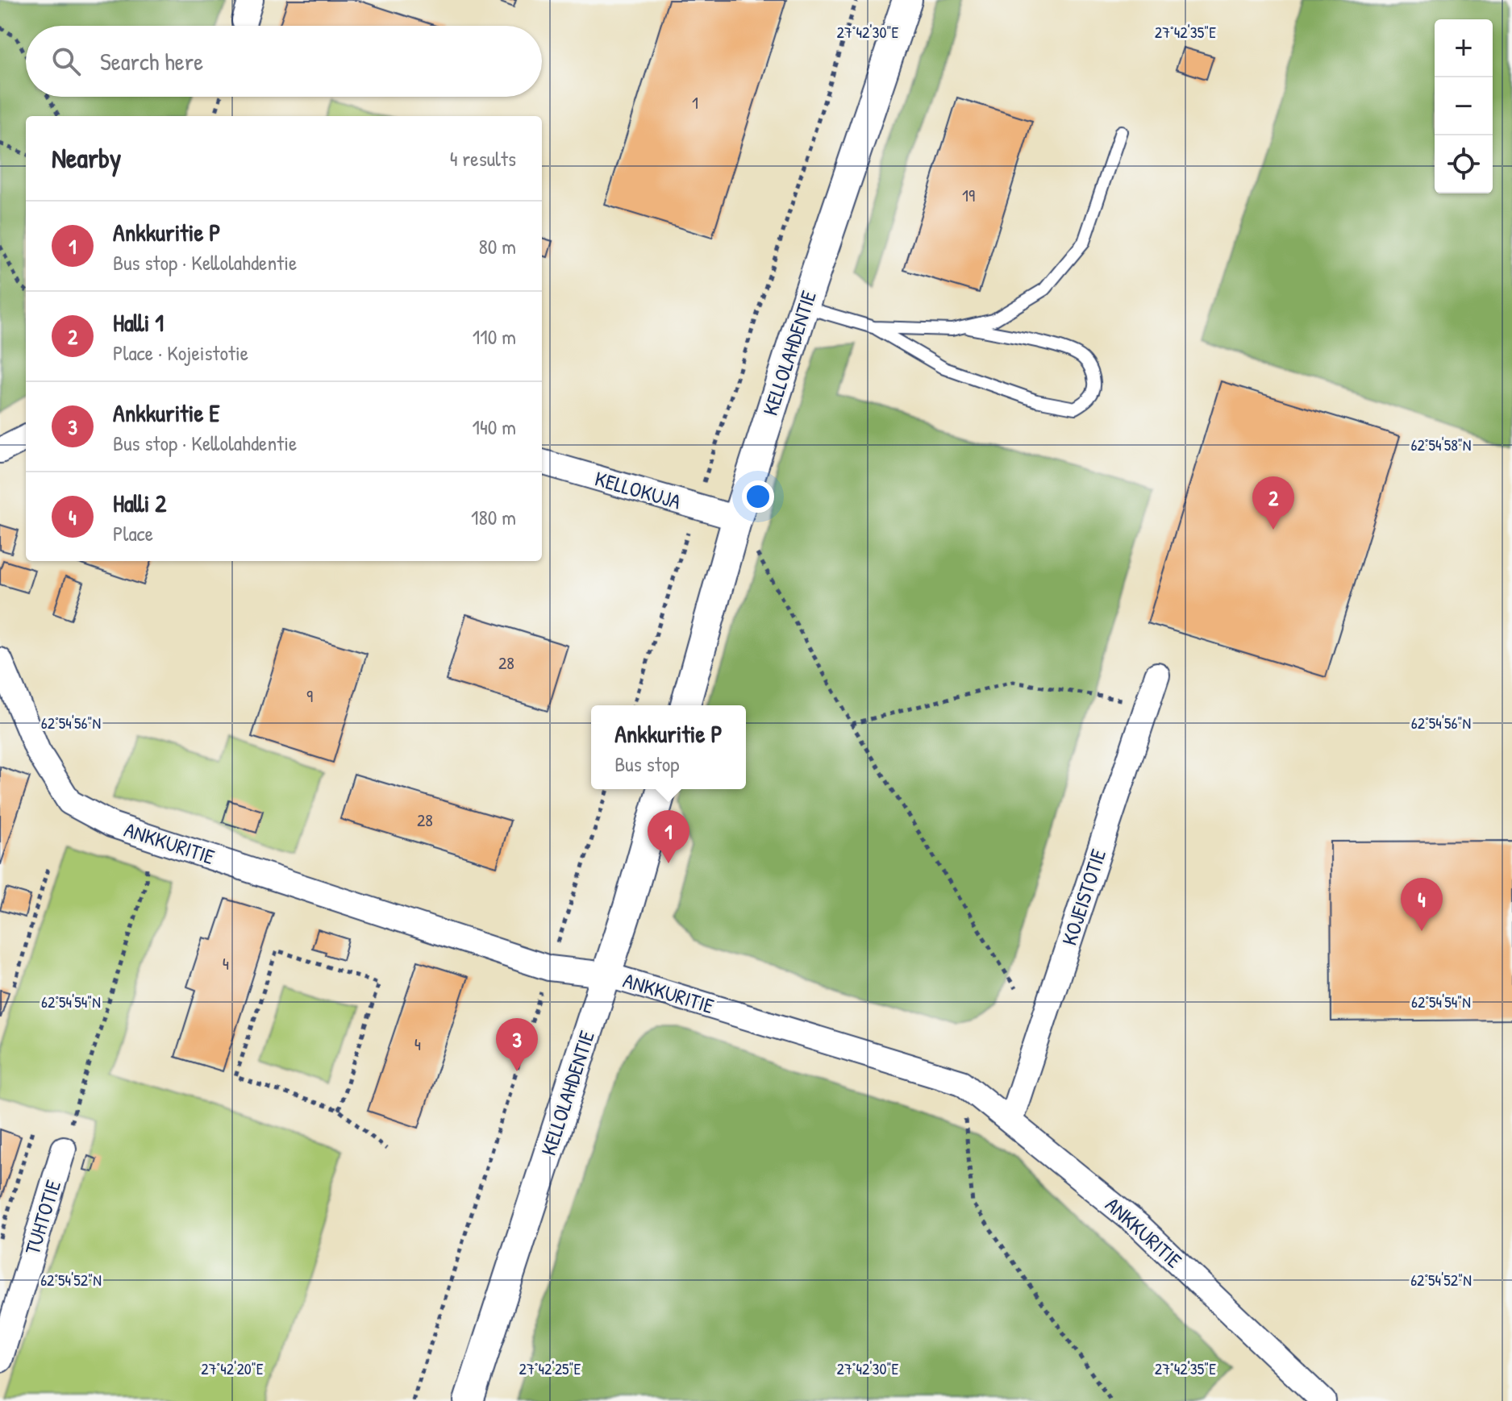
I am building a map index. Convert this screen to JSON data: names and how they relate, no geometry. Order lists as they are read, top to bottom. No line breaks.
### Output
{"streets":{"street":["KELLOLAHDENTIE","KELLOKUJA","ANKKURITIE","KOJEISTOTIE","TUHTOTIE"]},"crossings":[["KELLOLAHDENTIE","KELLOKUJA"],["KELLOLAHDENTIE","ANKKURITIE"],["ANKKURITIE","KOJEISTOTIE"]],"house_numbers":["1","19","28","9","28","4","4"],"page":{"map_buttons":["+","−"],"search":"Search here","heading":["Nearby","4 results"],"list":[{"mark":"1","name":"Ankkuritie P","note":"Bus stop · Kellolahdentie","value":"80 m"},{"mark":"2","name":"Halli 1","note":"Place · Kojeistotie","value":"110 m"},{"mark":"3","name":"Ankkuritie E","note":"Bus stop · Kellolahdentie","value":"140 m"},{"mark":"4","name":"Halli 2","note":"Place","value":"180 m"}],"pins":["2","1","4","3"],"popup":["Ankkuritie P","Bus stop"]},"coordinates":["27°42'30\"E","27°42'35\"E","62°54'58\"N","62°54'56\"N","62°54'54\"N","62°54'52\"N","27°42'20\"E","27°42'25\"E"]}
